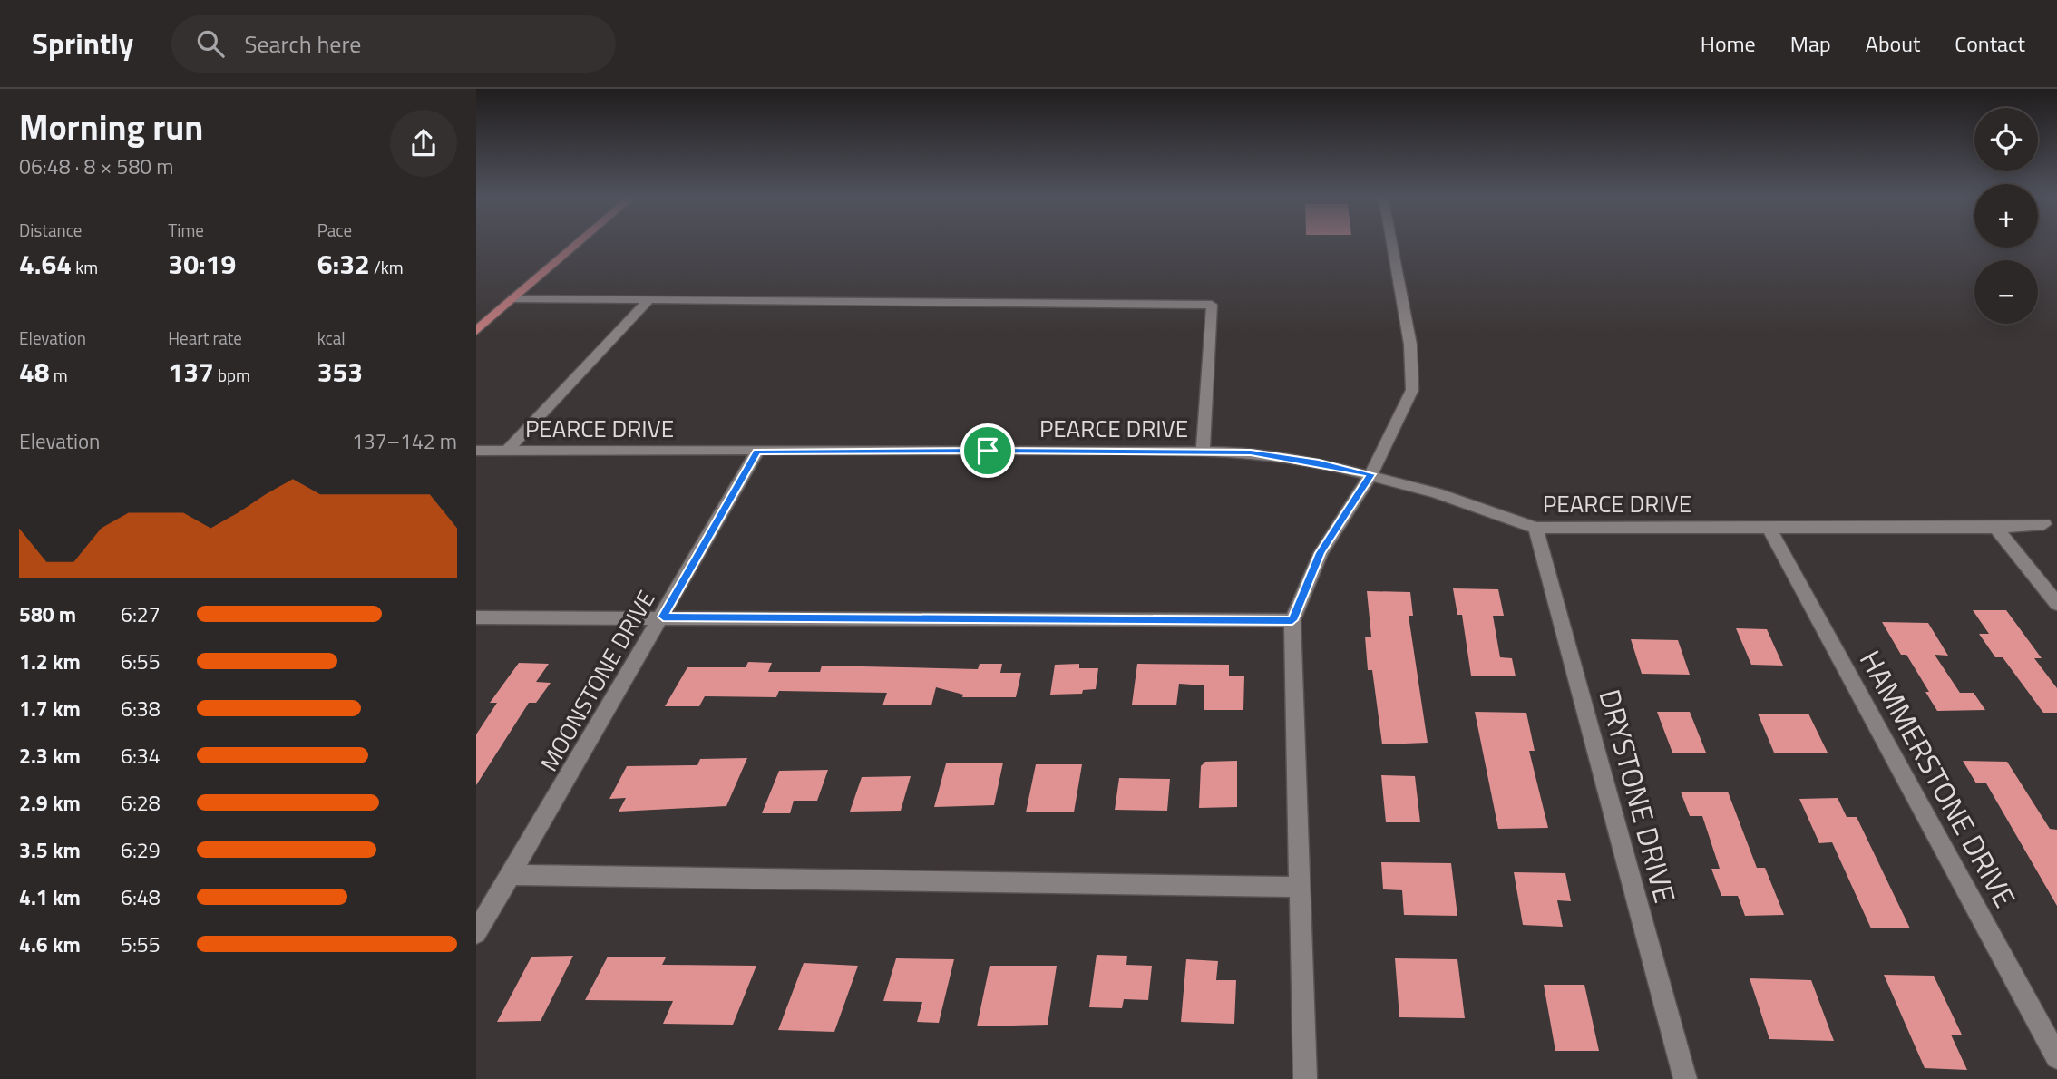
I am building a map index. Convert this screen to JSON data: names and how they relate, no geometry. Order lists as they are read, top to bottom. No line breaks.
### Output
{"streets":{"street":["PEARCE DRIVE","MOONSTONE DRIVE","HAMMERSTONE DRIVE","DRYSTONE DRIVE"]},"crossings":[["PEARCE DRIVE","MOONSTONE DRIVE"],["PEARCE DRIVE","HAMMERSTONE DRIVE"],["PEARCE DRIVE","DRYSTONE DRIVE"]],"page":{"header":"Sprintly","search":"Search here","nav":["Home","Map","About","Contact"],"heading":["Morning run","06:48 · 8 × 580 m"],"map_buttons":["+","−"],"stats":[["Distance","4.64 km"],["Time","30:19"],["Pace","6:32 /km"],["Elevation","48 m"],["Heart rate","137 bpm"],["kcal","353"]],"chart":["Elevation","137–142 m"],"list":[{"name":"580 m","note":"6:27"},{"name":"1.2 km","note":"6:55"},{"name":"1.7 km","note":"6:38"},{"name":"2.3 km","note":"6:34"},{"name":"2.9 km","note":"6:28"},{"name":"3.5 km","note":"6:29"},{"name":"4.1 km","note":"6:48"},{"name":"4.6 km","note":"5:55"}]}}
